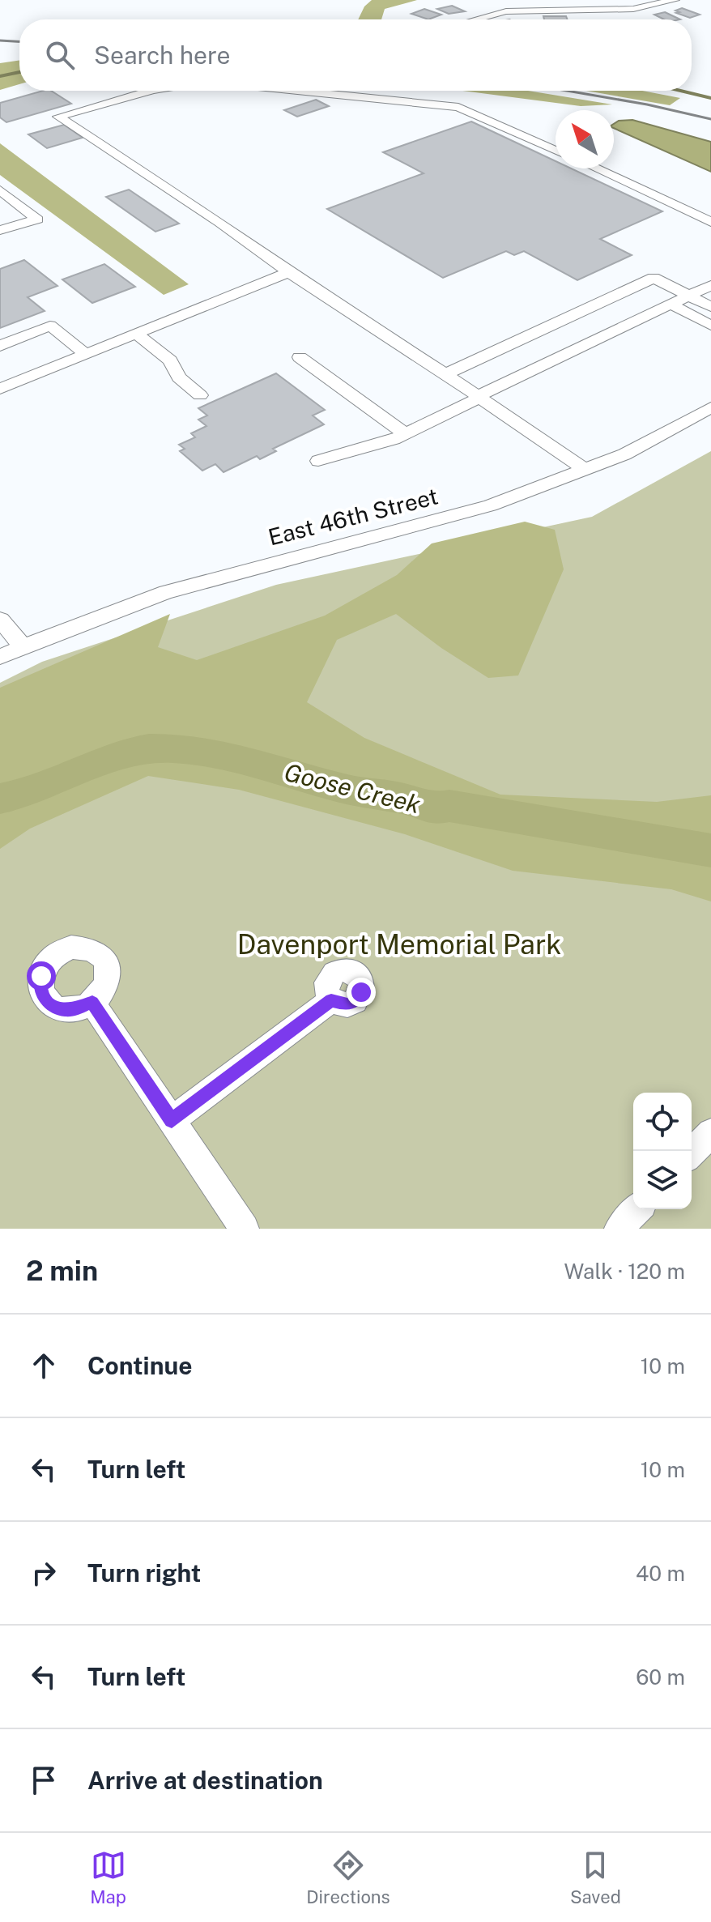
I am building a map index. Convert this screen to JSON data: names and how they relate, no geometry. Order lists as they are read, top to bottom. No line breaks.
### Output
{"streets":{"street":["East 46th Street"]},"water":["Goose Creek"],"parks":["Davenport Memorial Park"],"north":"top left","page":{"search":"Search here","heading":["2 min","Walk · 120 m"],"list":[["Continue","10 m"],["Turn left","10 m"],["Turn right","40 m"],["Turn left","60 m"],"Arrive at destination"],"nav":["Map","Directions","Saved"]}}
